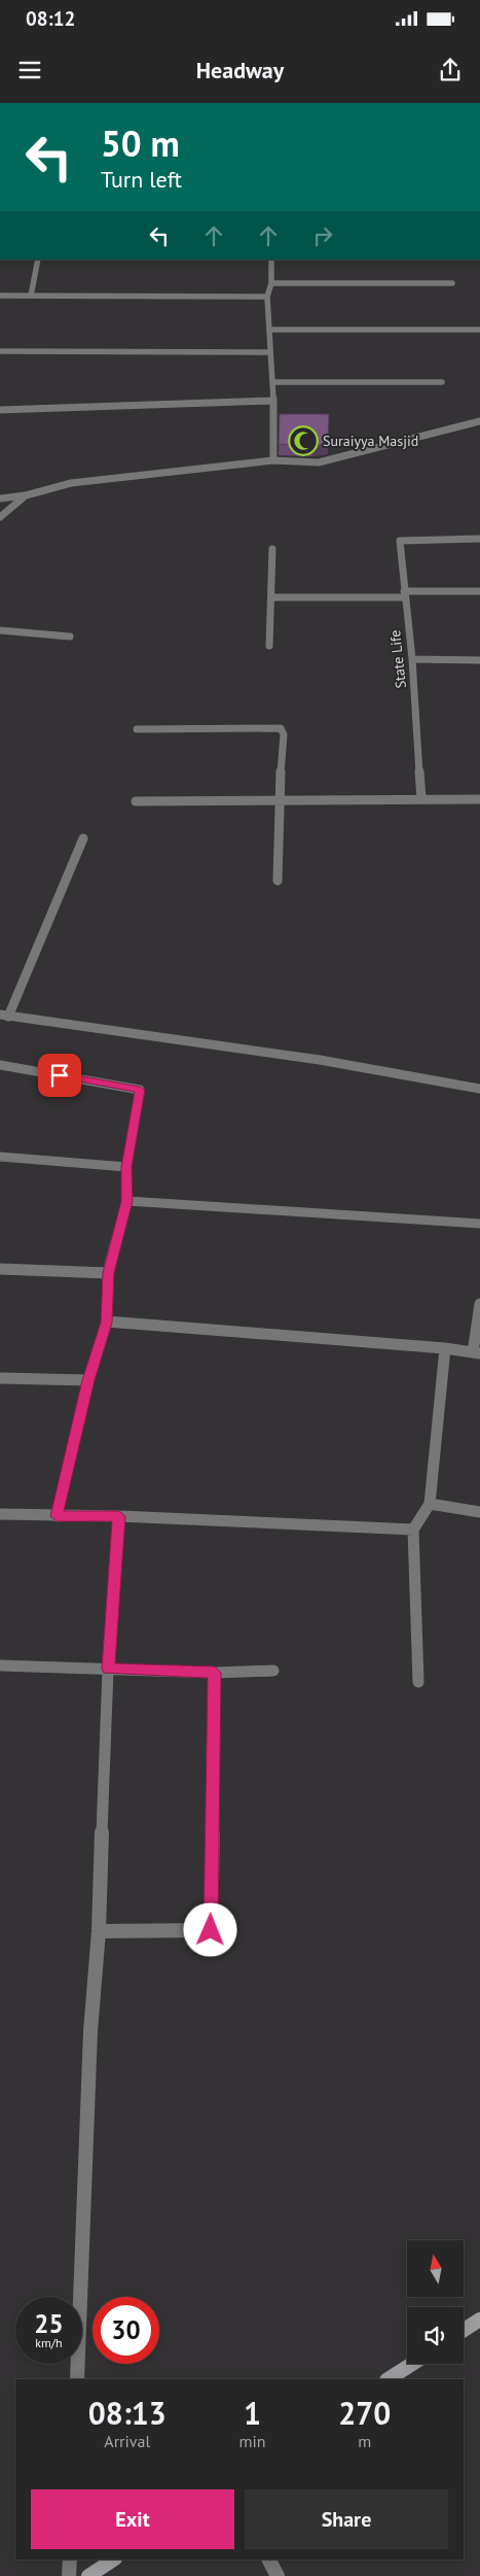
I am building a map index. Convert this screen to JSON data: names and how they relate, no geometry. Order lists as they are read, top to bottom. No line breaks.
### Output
{"streets":{"street":["State Life"]},"places":{"mosque":["Suraiyya Masjid"]},"north":"top","page":{"status":"08:12","header":"Headway","turn":["50 m","Turn left"],"speed":"25 km/h","limit":"30","eta":["08:13","Arrival","1","min","270","m"],"buttons":["Exit","Share"]}}
